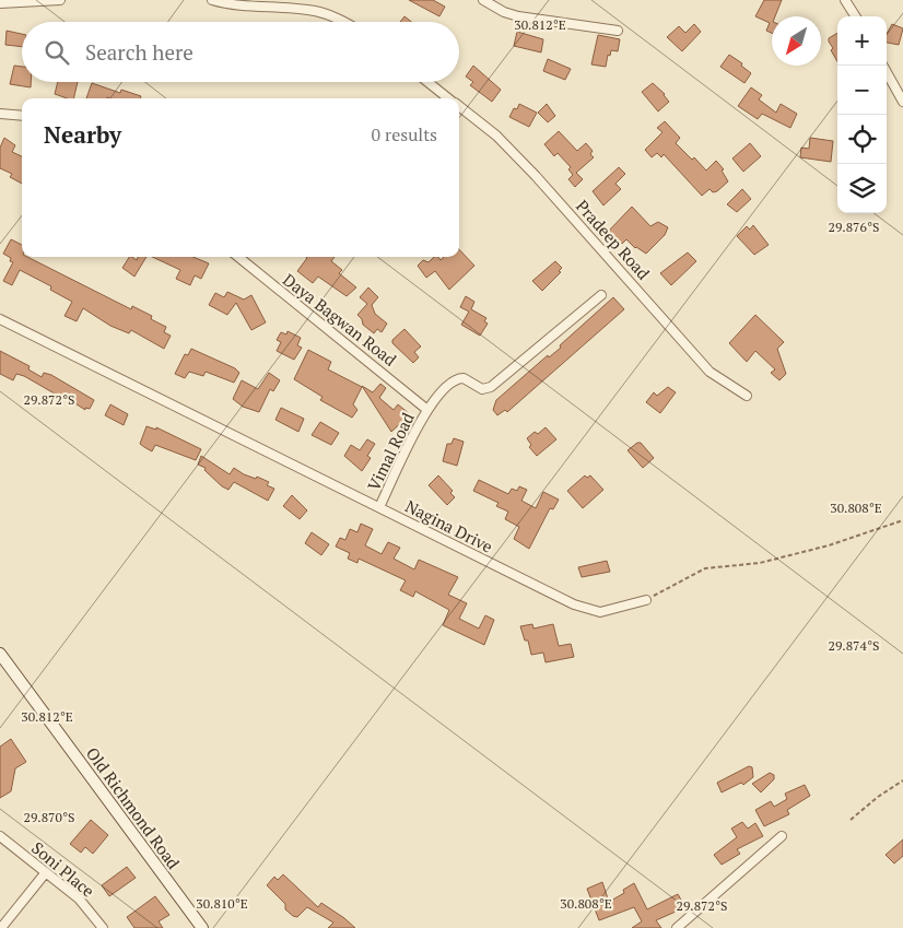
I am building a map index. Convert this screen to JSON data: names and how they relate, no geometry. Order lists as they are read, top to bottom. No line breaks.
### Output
{"streets":{"street":["Pradeep Road","Daya Bagwan Road","Vimal Road","Nagina Drive","Old Richmond Road","Soni Place"]},"crossings":[["Daya Bagwan Road","Vimal Road"],["Vimal Road","Nagina Drive"]],"north":"bottom left","page":{"map_buttons":["+","−"],"search":"Search here","heading":["Nearby","0 results"]},"coordinates":["30.812°E","29.876°S","29.872°S","30.808°E","29.874°S","29.870°S","30.810°E"]}
